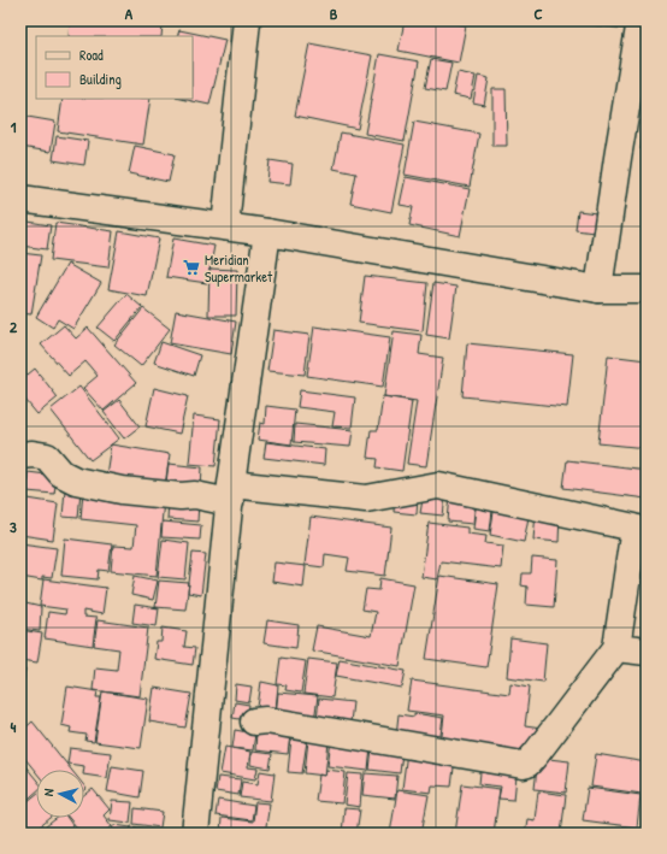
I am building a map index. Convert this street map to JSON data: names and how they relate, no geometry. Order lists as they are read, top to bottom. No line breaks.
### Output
{"places":{"supermarket":["Meridian Supermarket"]},"legend":["Road","Building"],"north":"left","grid":{"columns":["A","B","C"],"rows":["1","2","3","4"]}}
